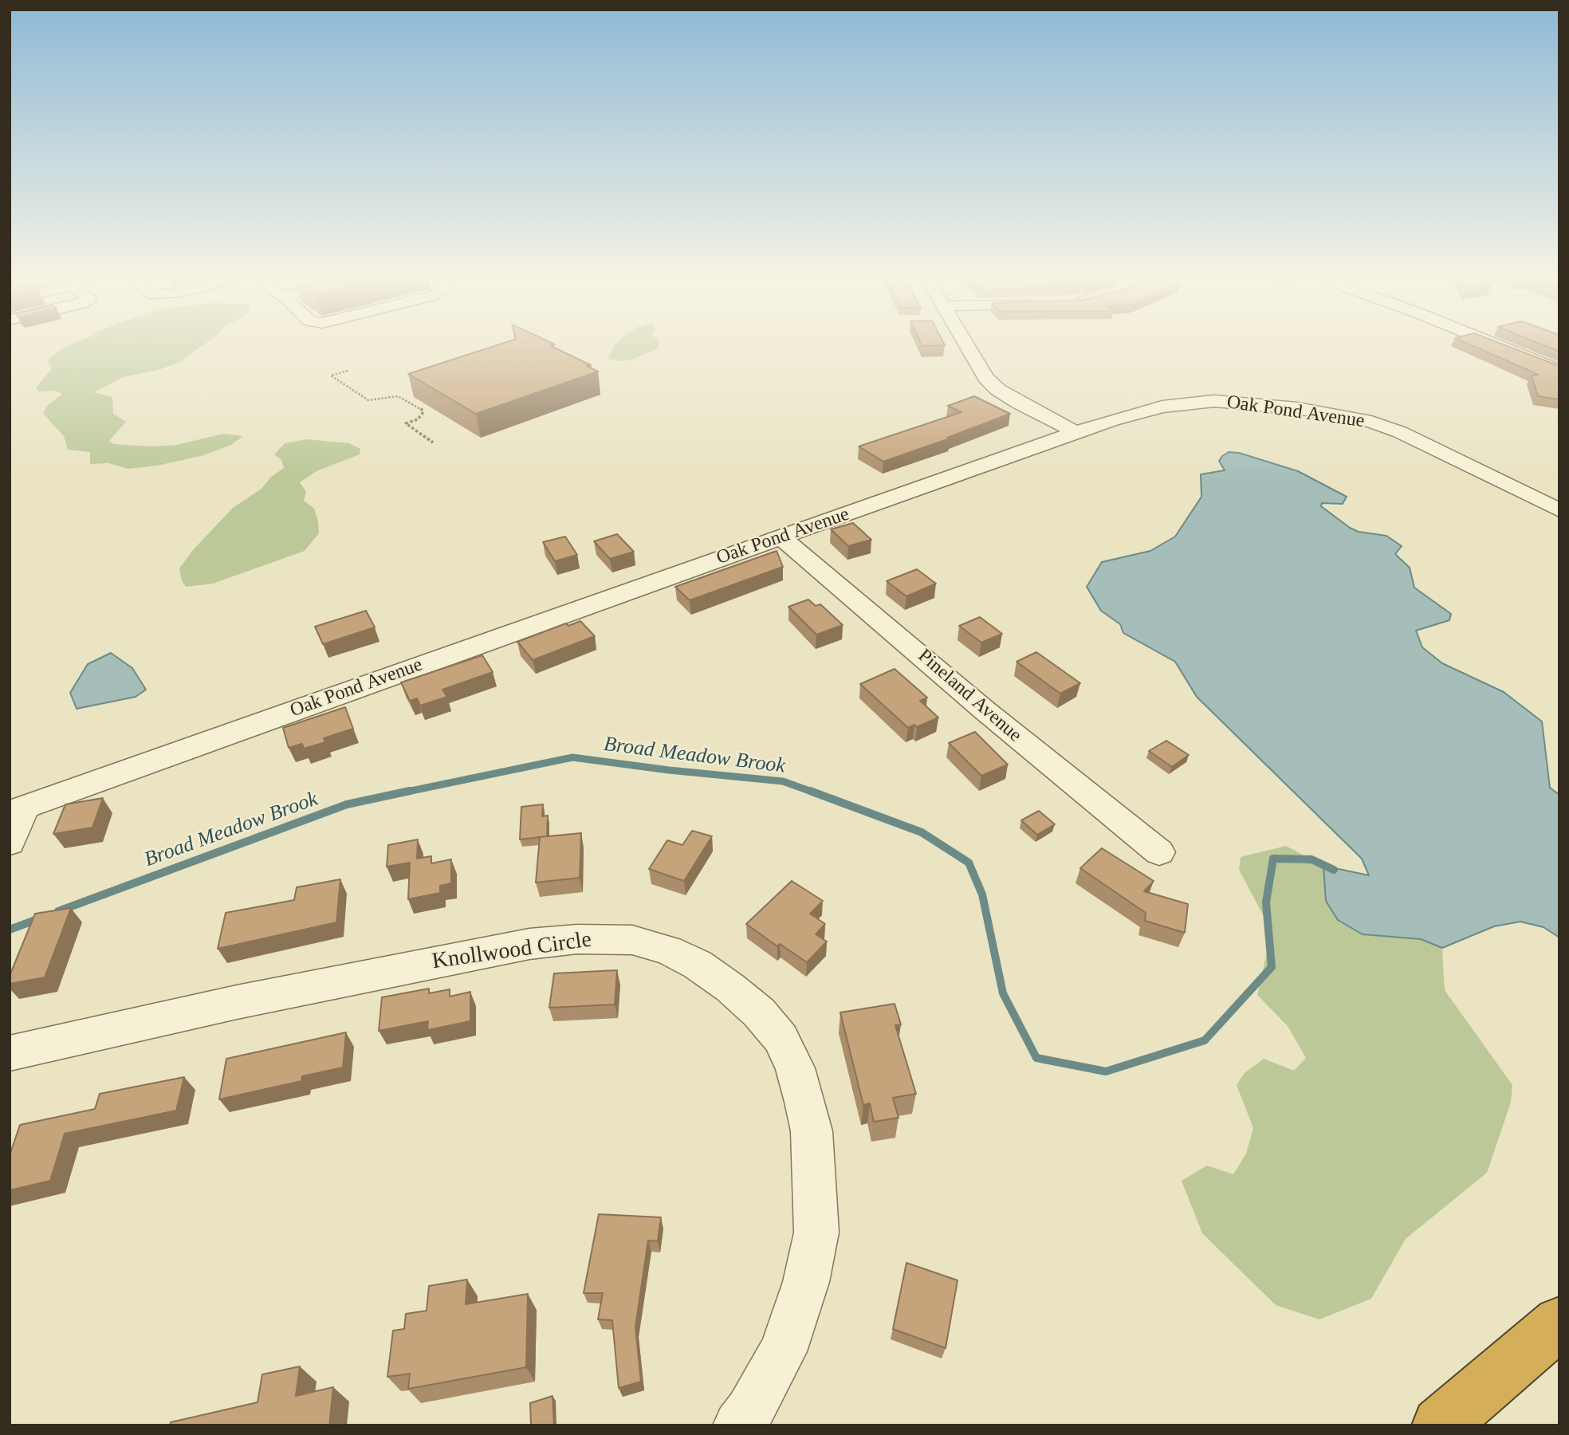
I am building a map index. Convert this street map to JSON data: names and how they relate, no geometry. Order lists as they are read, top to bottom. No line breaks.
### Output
{"streets":{"street":["Oak Pond Avenue","Pineland Avenue","Knollwood Circle"]},"crossings":[["Oak Pond Avenue","Pineland Avenue"]],"water":["Broad Meadow Brook"]}
